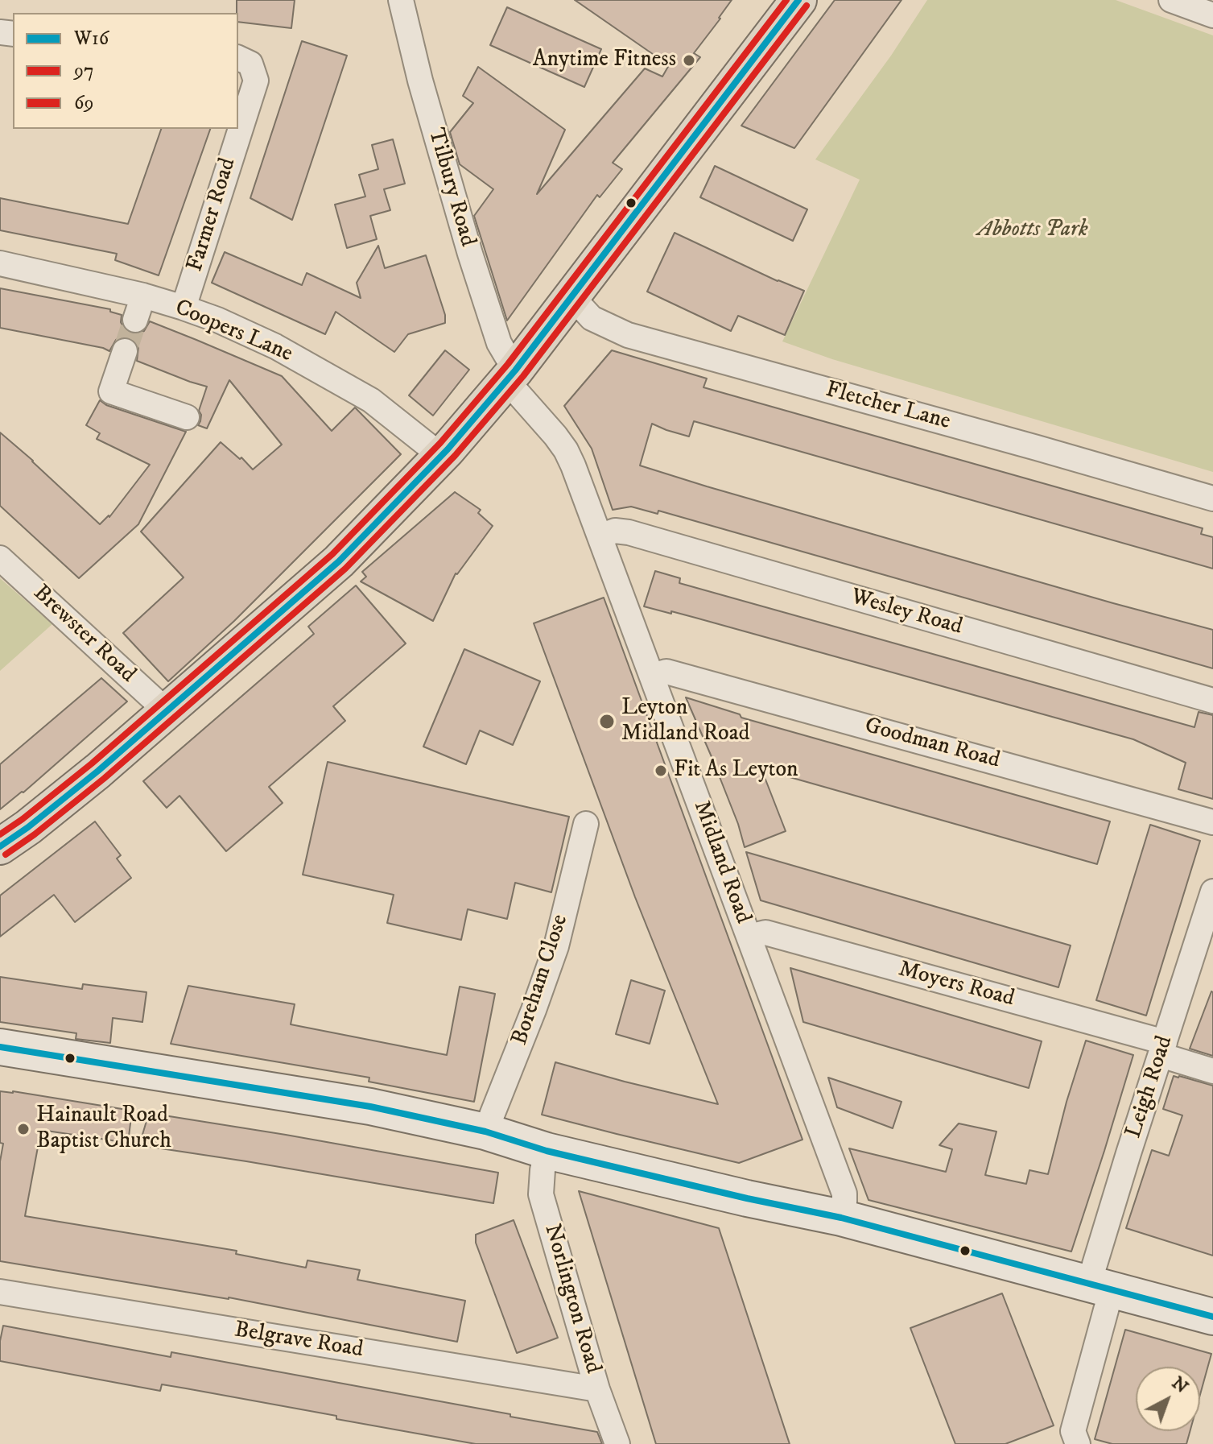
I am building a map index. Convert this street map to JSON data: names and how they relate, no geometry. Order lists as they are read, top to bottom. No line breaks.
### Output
{"streets":{"street":["Tilbury Road","Farmer Road","Coopers Lane","Fletcher Lane","Wesley Road","Brewster Road","Goodman Road","Midland Road","Boreham Close","Moyers Road","Leigh Road","Norlington Road","Belgrave Road"]},"crossings":[["Tilbury Road","Midland Road"],["Farmer Road","Coopers Lane"],["Wesley Road","Midland Road"],["Goodman Road","Midland Road"],["Midland Road","Moyers Road"],["Moyers Road","Leigh Road"],["Norlington Road","Belgrave Road"]],"parks":["Abbotts Park"],"places":["Anytime Fitness","Leyton Midland Road","Fit As Leyton","Hainault Road Baptist Church"],"lines":["transit line W16","transit line 69","transit line 97"],"legend":["W16","97","69"],"north":"top right"}
